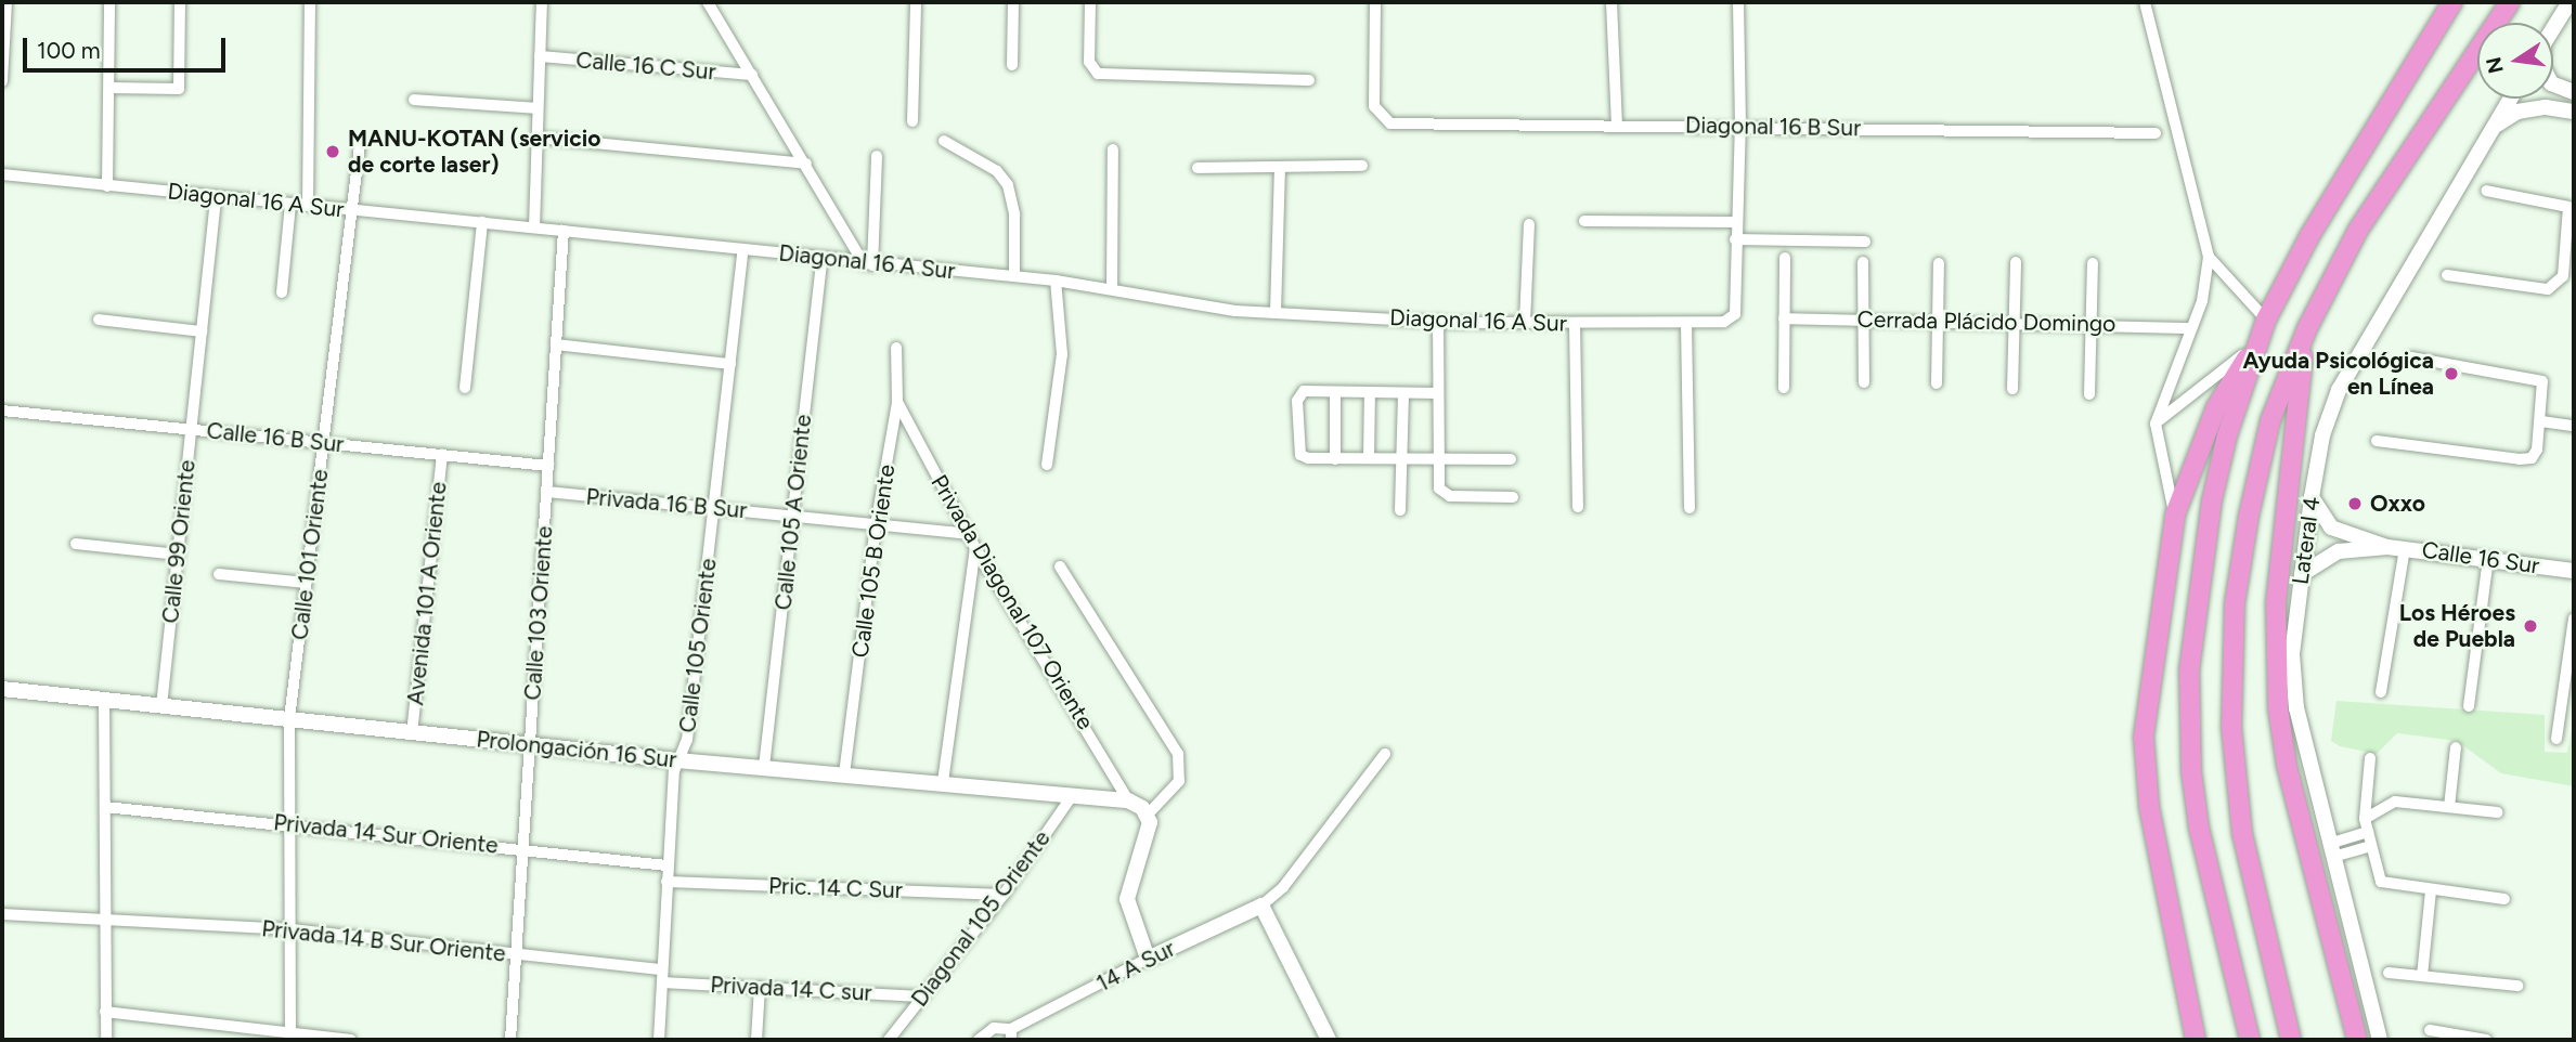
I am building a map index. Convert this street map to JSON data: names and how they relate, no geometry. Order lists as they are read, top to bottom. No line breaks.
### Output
{"streets":{"street":["Calle 16 C Sur","Diagonal 16 B Sur","Diagonal 16 A Sur","Cerrada Plácido Domingo","Calle 16 B Sur","Privada 16 B Sur","Calle 105 A Oriente","Lateral 4","Calle 99 Oriente","Calle 101 Oriente","Calle 16 Sur","Calle 105 B Oriente","Avenida 101 A Oriente","Privada Diagonal 107 Oriente","Calle 103 Oriente","Calle 105 Oriente","Prolongación 16 Sur","Privada 14 Sur Oriente","Pric. 14 C Sur","Diagonal 105 Oriente","Privada 14 B Sur Oriente","14 A Sur","Privada 14 C sur"]},"crossings":[["Diagonal 16 A Sur","Calle 105 A Oriente"],["Diagonal 16 A Sur","Calle 99 Oriente"],["Diagonal 16 A Sur","Calle 101 Oriente"],["Diagonal 16 A Sur","Calle 103 Oriente"],["Diagonal 16 A Sur","Calle 105 Oriente"],["Calle 16 B Sur","Calle 99 Oriente"],["Calle 16 B Sur","Calle 101 Oriente"],["Calle 16 B Sur","Avenida 101 A Oriente"],["Calle 16 B Sur","Calle 103 Oriente"],["Privada 16 B Sur","Calle 105 A Oriente"],["Privada 16 B Sur","Calle 105 B Oriente"],["Privada 16 B Sur","Privada Diagonal 107 Oriente"],["Privada 16 B Sur","Calle 103 Oriente"],["Privada 16 B Sur","Calle 105 Oriente"],["Calle 105 A Oriente","Prolongación 16 Sur"],["Lateral 4","Calle 16 Sur"],["Calle 99 Oriente","Prolongación 16 Sur"],["Calle 101 Oriente","Prolongación 16 Sur"],["Calle 101 Oriente","Privada 14 Sur Oriente"],["Calle 101 Oriente","Privada 14 B Sur Oriente"],["Calle 105 B Oriente","Privada Diagonal 107 Oriente"],["Calle 105 B Oriente","Prolongación 16 Sur"],["Avenida 101 A Oriente","Prolongación 16 Sur"],["Privada Diagonal 107 Oriente","Prolongación 16 Sur"],["Calle 103 Oriente","Prolongación 16 Sur"],["Calle 103 Oriente","Privada 14 Sur Oriente"],["Calle 103 Oriente","Privada 14 B Sur Oriente"],["Calle 105 Oriente","Prolongación 16 Sur"],["Calle 105 Oriente","Privada 14 Sur Oriente"],["Calle 105 Oriente","Pric. 14 C Sur"],["Calle 105 Oriente","Privada 14 B Sur Oriente"],["Calle 105 Oriente","Privada 14 C sur"],["Prolongación 16 Sur","Diagonal 105 Oriente"],["Pric. 14 C Sur","Diagonal 105 Oriente"],["Diagonal 105 Oriente","Privada 14 C sur"]],"places":["MANU-KOTAN (servicio de corte laser)","Ayuda Psicológica en Línea","Oxxo","Los Héroes de Puebla"],"scale_bar":"100 m","north":"left"}
